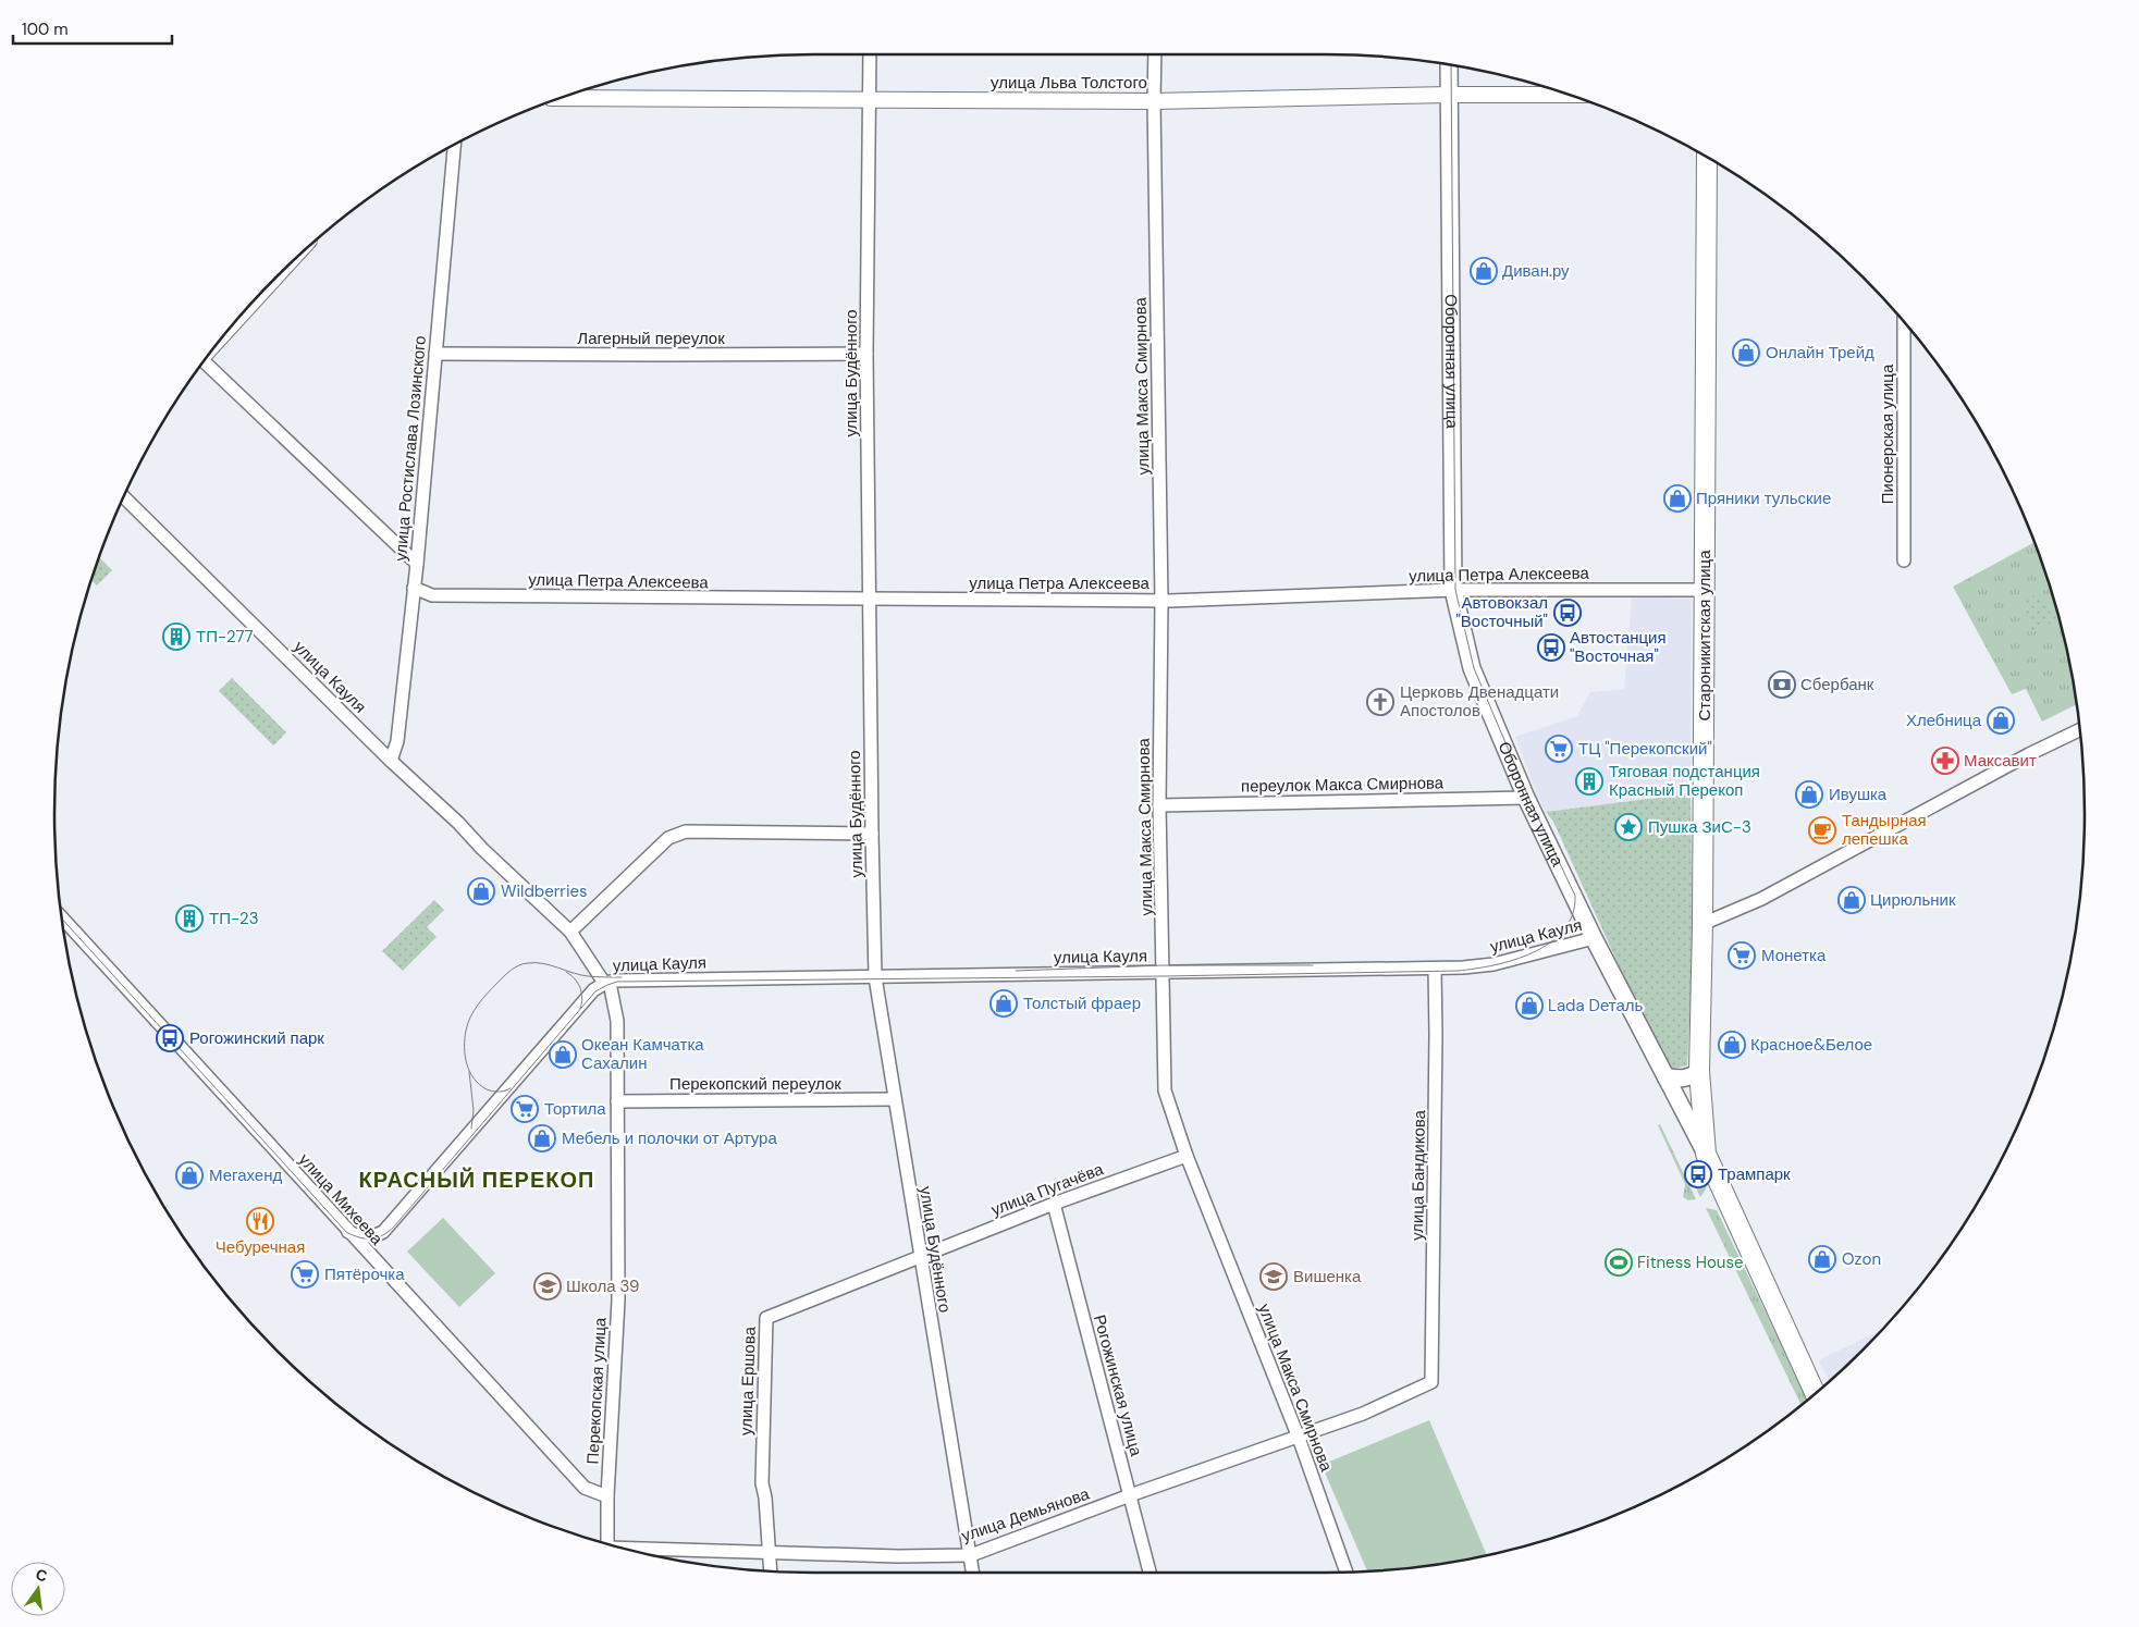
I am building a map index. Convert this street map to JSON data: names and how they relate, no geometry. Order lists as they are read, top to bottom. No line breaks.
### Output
{"streets":{"main road":["Оборонная улица","Староникитская улица"],"street":["улица Льва Толстого","Лагерный переулок","улица Будённого","улица Макса Смирнова","Пионерская улица","улица Ростислава Лозинского","улица Петра Алексеева","улица Кауля","переулок Макса Смирнова","Перекопский переулок","улица Бандикова","улица Пугачёва","улица Михеева","улица Ершова","Рогожинская улица","Перекопская улица","улица Демьянова"]},"crossings":[["улица Льва Толстого","Оборонная улица"],["улица Льва Толстого","улица Будённого"],["улица Льва Толстого","улица Макса Смирнова"],["Лагерный переулок","улица Будённого"],["Лагерный переулок","улица Ростислава Лозинского"],["Оборонная улица","улица Петра Алексеева"],["Оборонная улица","Староникитская улица"],["Оборонная улица","улица Кауля"],["Оборонная улица","переулок Макса Смирнова"],["улица Будённого","улица Петра Алексеева"],["улица Будённого","улица Кауля"],["улица Будённого","Перекопский переулок"],["улица Будённого","улица Пугачёва"],["улица Будённого","улица Ершова"],["улица Будённого","улица Демьянова"],["улица Макса Смирнова","улица Петра Алексеева"],["улица Макса Смирнова","улица Кауля"],["улица Макса Смирнова","переулок Макса Смирнова"],["улица Макса Смирнова","улица Пугачёва"],["улица Макса Смирнова","улица Демьянова"],["улица Ростислава Лозинского","улица Петра Алексеева"],["улица Ростислава Лозинского","улица Кауля"],["улица Петра Алексеева","Староникитская улица"],["улица Кауля","улица Бандикова"],["улица Кауля","Перекопская улица"],["Перекопский переулок","Перекопская улица"],["улица Бандикова","улица Демьянова"],["улица Пугачёва","улица Ершова"],["улица Пугачёва","Рогожинская улица"],["улица Михеева","Перекопская улица"],["улица Ершова","улица Демьянова"],["Рогожинская улица","улица Демьянова"]],"districts":["КРАСНЫЙ ПЕРЕКОП"],"places":{"shop":["Диван.ру","Онлайн Трейд","Пряники тульские","Хлебница","Ивушка","Wildberries","Цирюльник","Толстый фраер","Lada Dеталь","Красное&Белое","Океан Камчатка Сахалин","Мебель и полочки от Артура","Мегахенд","Ozon"],"bus stop":["Автовокзал \"Восточный\"","Автостанция \"Восточная\"","Рогожинский парк","Трампарк"],"building":["ТП-277","Тяговая подстанция Красный Перекоп","ТП-23"],"bank":["Сбербанк"],"church":["Церковь Двенадцати Апостолов"],"supermarket":["ТЦ \"Перекопский\"","Монетка","Тортила","Пятёрочка"],"pharmacy":["Максавит"],"place":["Пушка ЗиС-3"],"cafe":["Тандырная лепешка"],"restaurant":["Чебуречная"],"sports":["Fitness House"],"school or university":["Вишенка","Школа 39"]},"scale_bar":"100 m","north":"top"}
